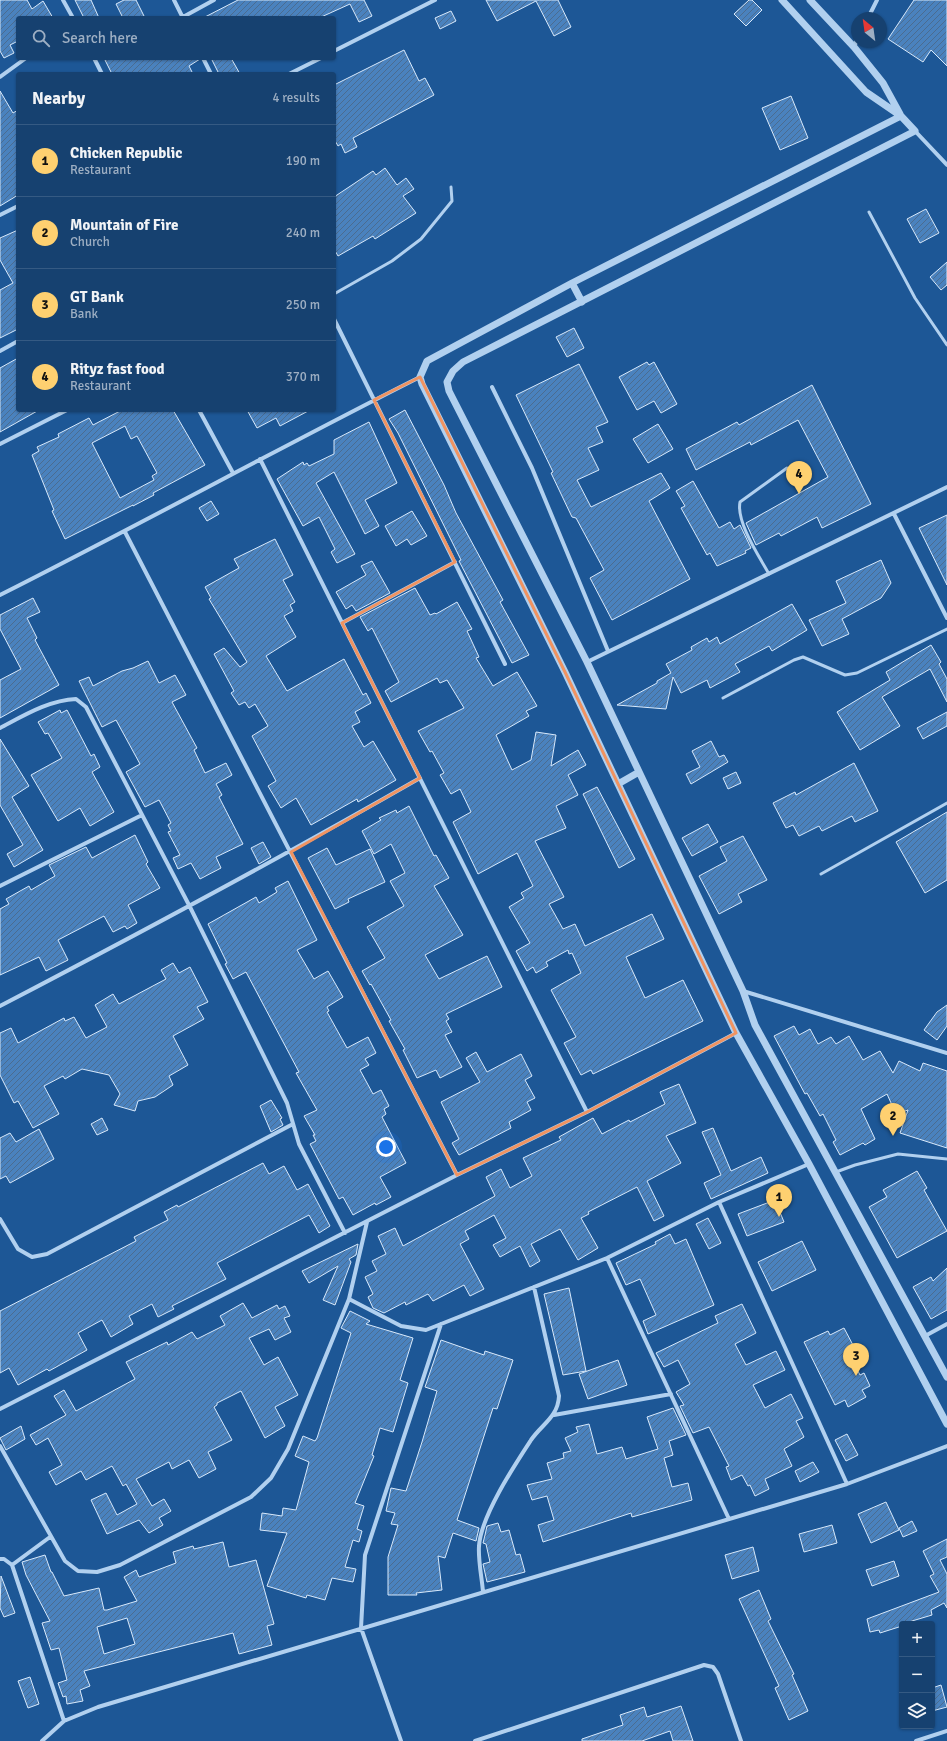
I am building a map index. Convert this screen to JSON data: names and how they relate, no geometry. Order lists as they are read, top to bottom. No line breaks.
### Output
{"north":"top left","page":{"search":"Search here","heading":["Nearby","4 results"],"list":[{"mark":"1","name":"Chicken Republic","note":"Restaurant","value":"190 m"},{"mark":"2","name":"Mountain of Fire","note":"Church","value":"240 m"},{"mark":"3","name":"GT Bank","note":"Bank","value":"250 m"},{"mark":"4","name":"Rityz fast food","note":"Restaurant","value":"370 m"}],"pins":["4","2","1","3"],"map_buttons":["+","−"]}}
